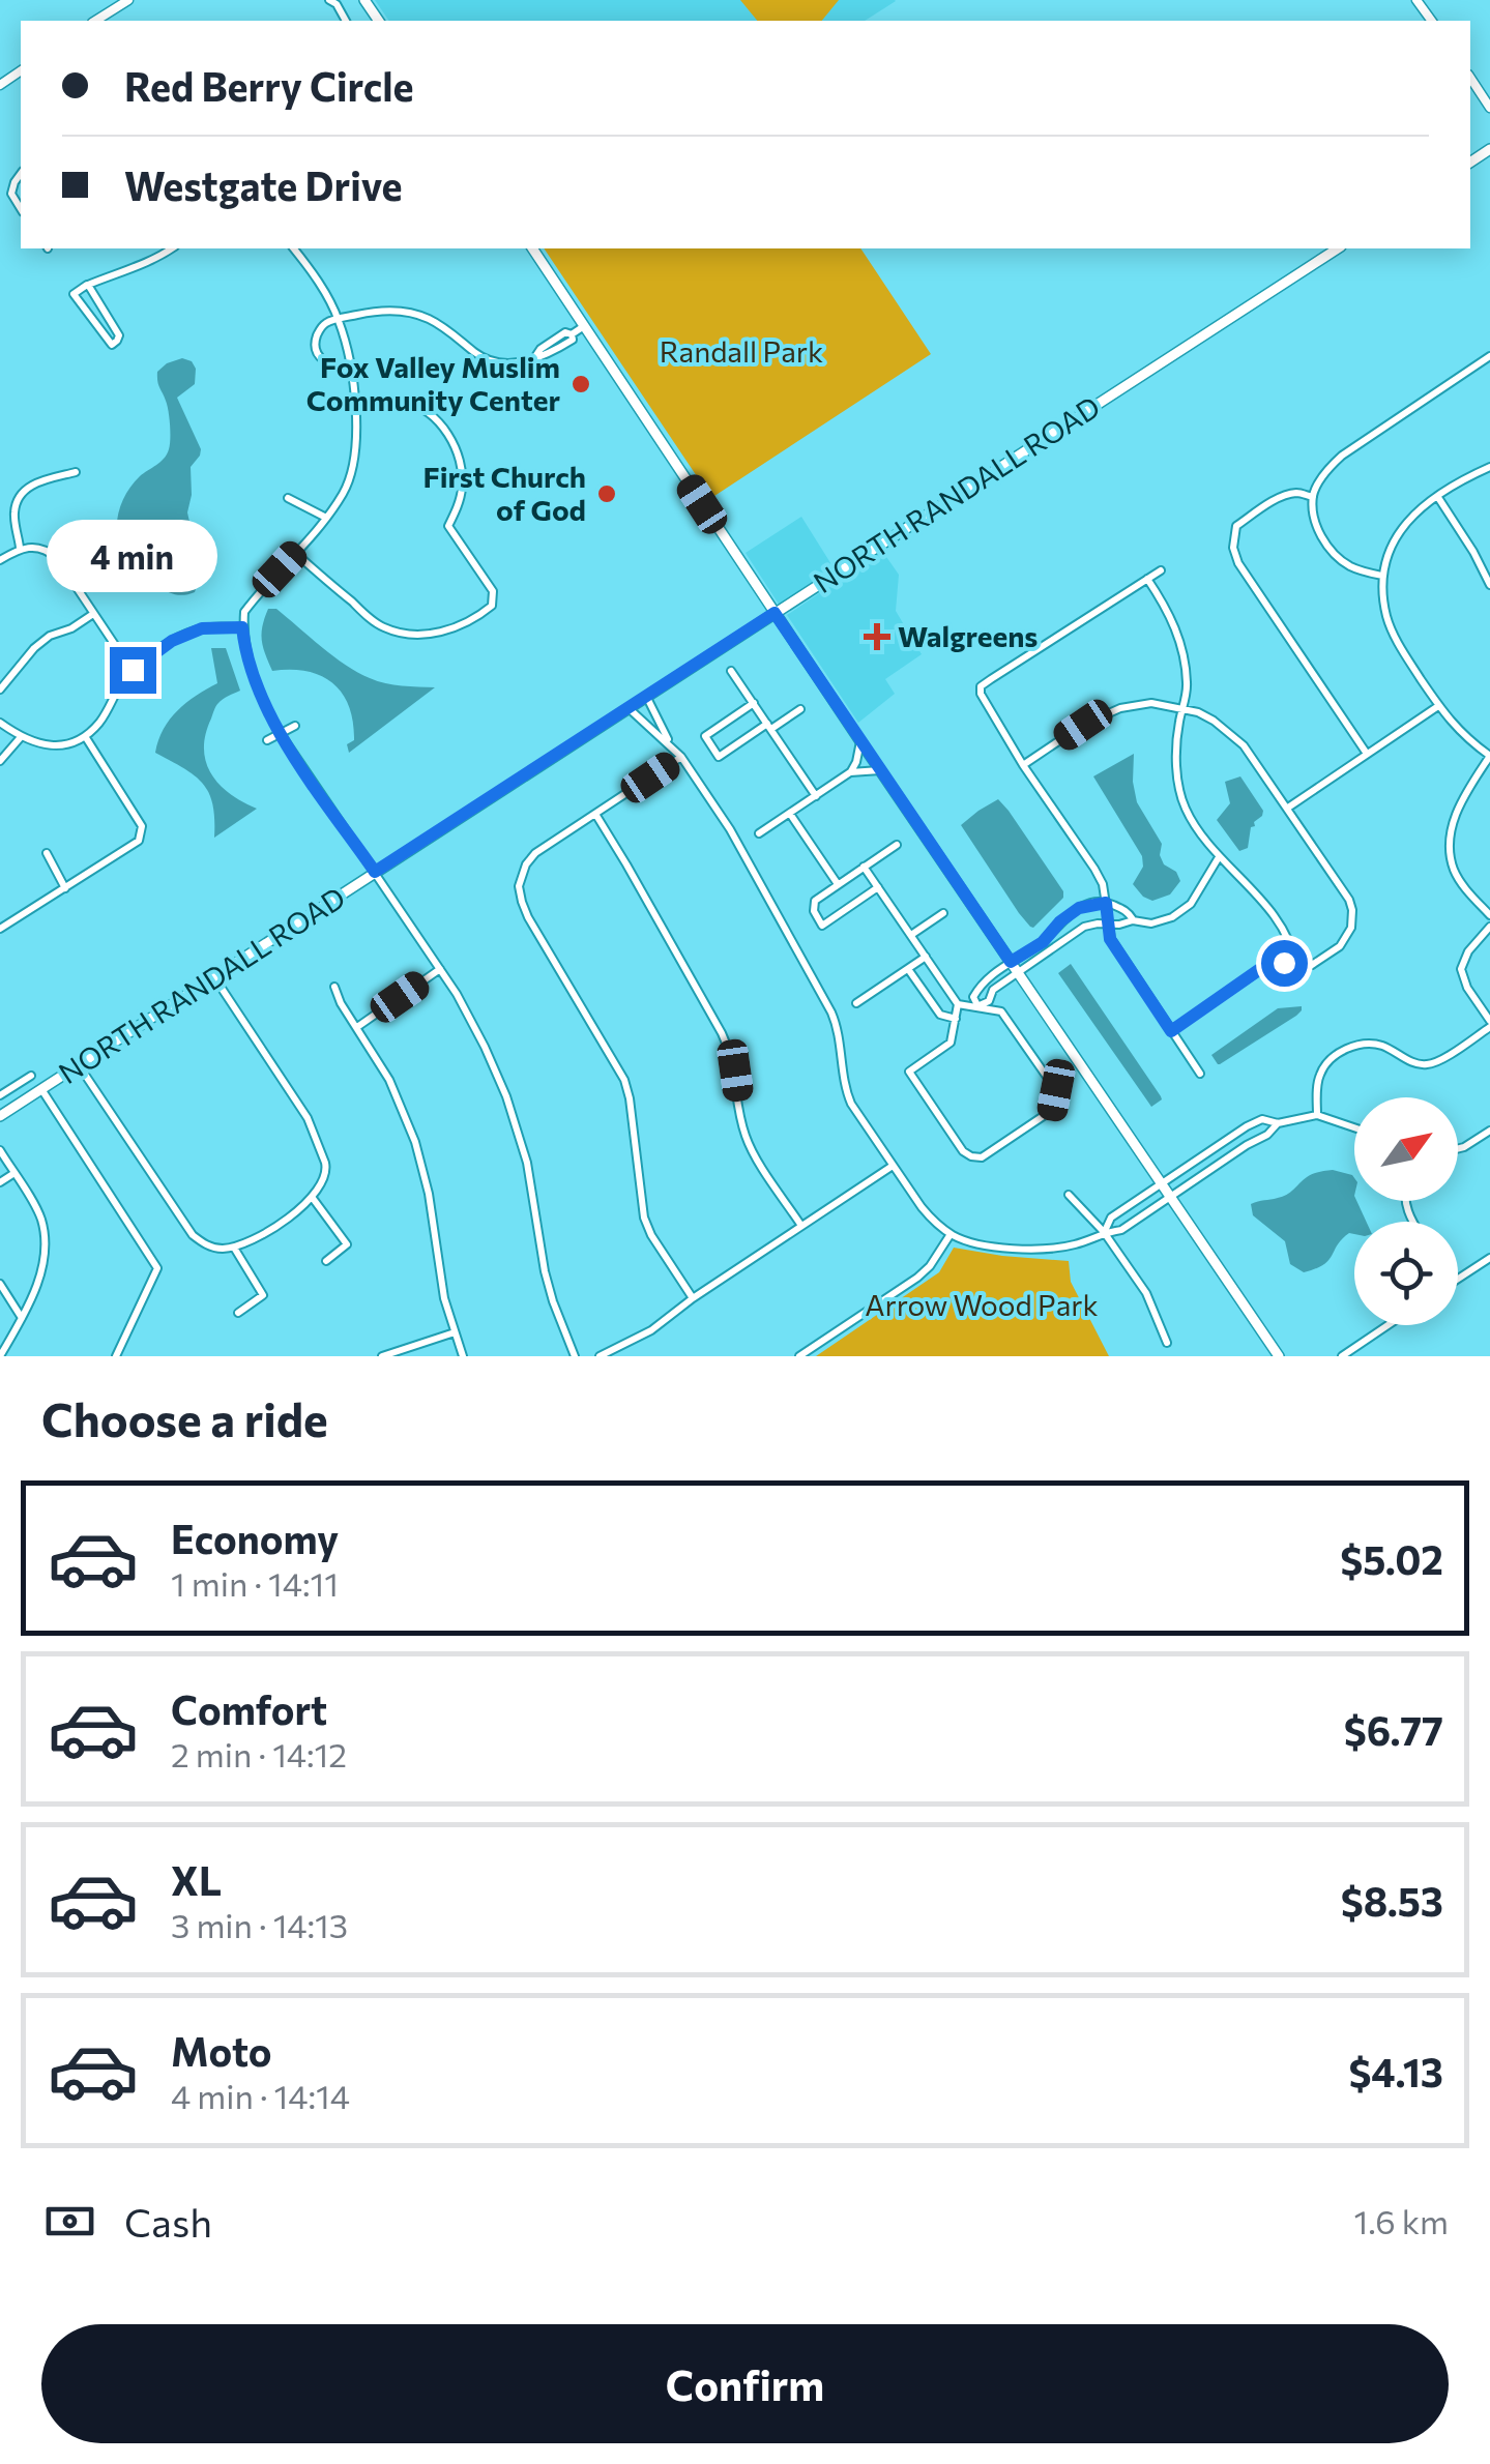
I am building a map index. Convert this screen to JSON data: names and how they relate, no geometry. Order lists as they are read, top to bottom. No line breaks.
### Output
{"streets":{"main road":["NORTH RANDALL ROAD"]},"parks":["Randall Park","Arrow Wood Park"],"places":{"other":["Fox Valley Muslim Community Center","First Church of God"],"health":["Walgreens"]},"north":"top right","page":{"banner":["Red Berry Circle","Westgate Drive"],"bubble":"4 min","heading":"Choose a ride","list":[{"name":"Economy","note":"1 min · 14:11","value":"$5.02"},{"name":"Comfort","note":"2 min · 14:12","value":"$6.77"},{"name":"XL","note":"3 min · 14:13","value":"$8.53"},{"name":"Moto","note":"4 min · 14:14","value":"$4.13"}],"pay":["Cash","1.6 km"],"buttons":"Confirm"}}
